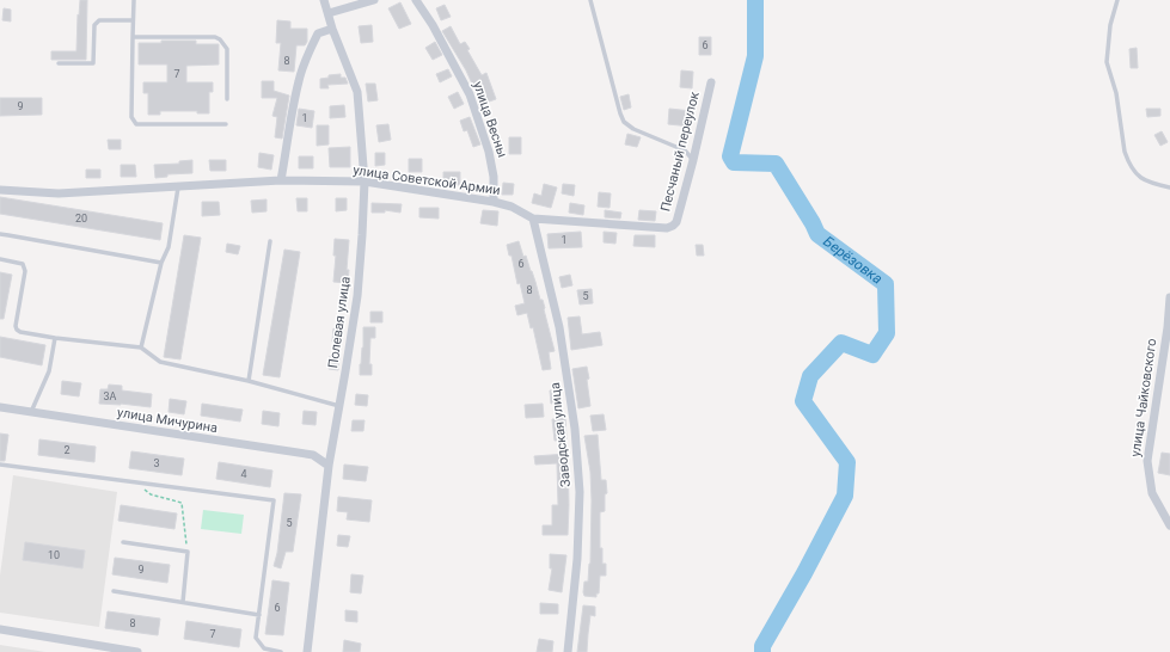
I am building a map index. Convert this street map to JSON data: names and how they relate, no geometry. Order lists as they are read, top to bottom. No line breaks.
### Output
{"streets":{"street":["улица Весны","Песчаный переулок","улица Советской Армии","Полевая улица","улица Чайковского","улица Мичурина","Заводская улица"]},"crossings":[["улица Весны","улица Советской Армии"],["Песчаный переулок","улица Советской Армии"],["улица Советской Армии","Полевая улица"],["улица Советской Армии","Заводская улица"],["Полевая улица","улица Мичурина"]],"water":["Берёзовка"],"house_numbers":["6","8","7","9","1","20","1","6","8","5","3А","2","3","4","5","10","9","6","8","7"]}
